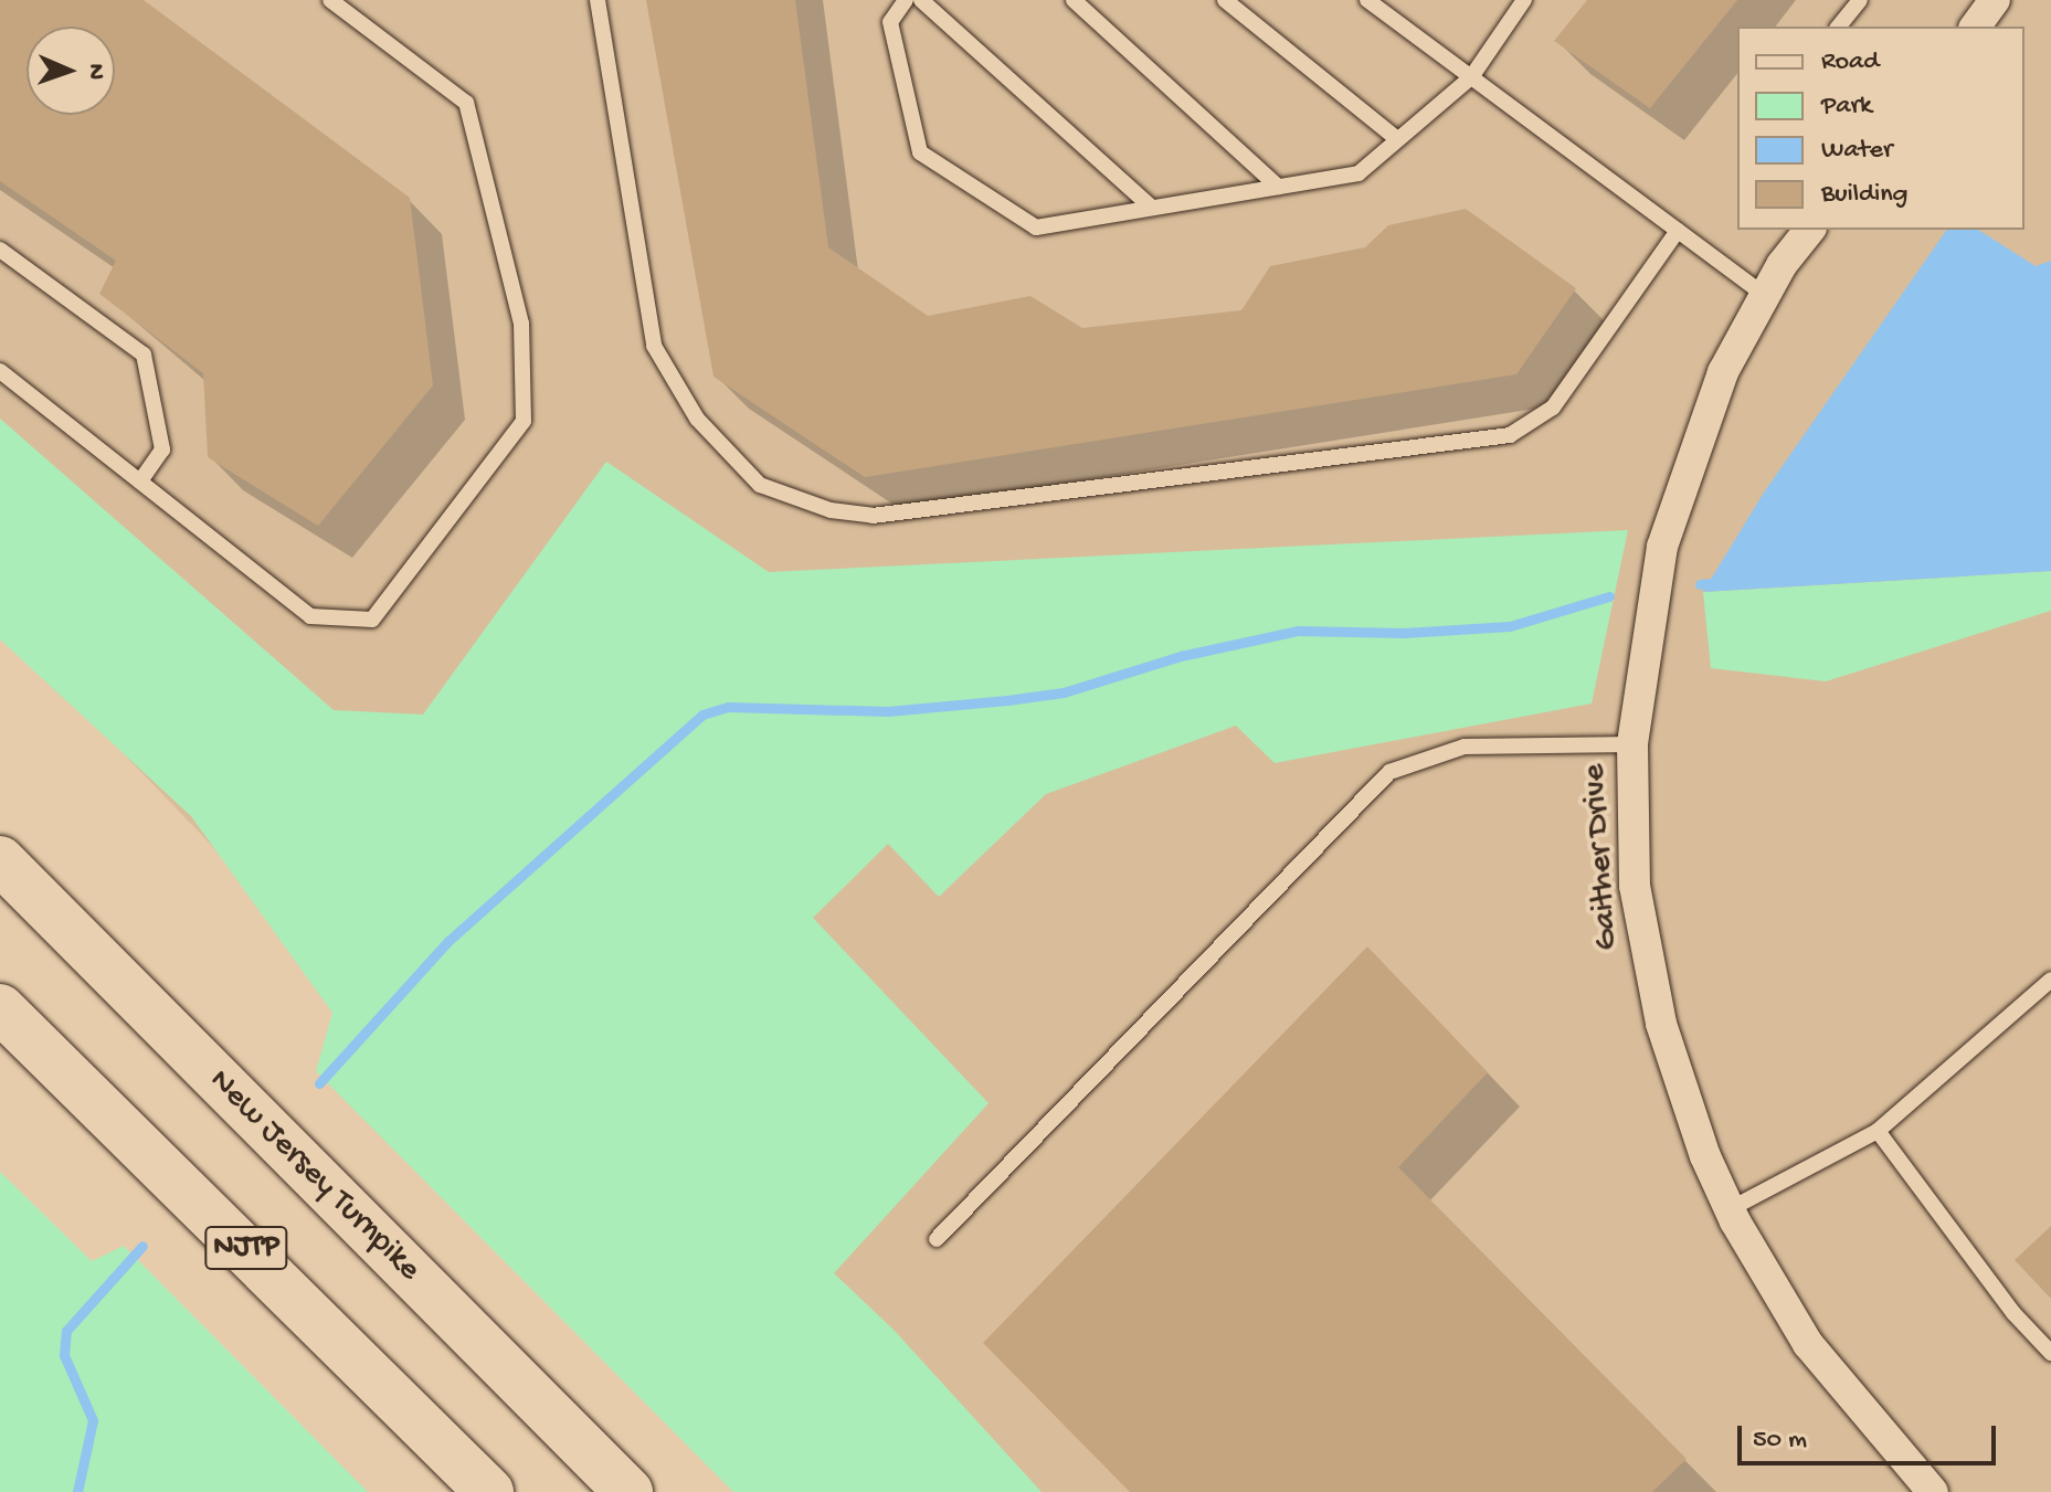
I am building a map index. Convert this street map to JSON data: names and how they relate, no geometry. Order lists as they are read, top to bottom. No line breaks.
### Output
{"streets":{"highway":["New Jersey Turnpike","NJTP"],"street":["Gaither Drive"]},"legend":["Road","Park","Water","Building"],"scale_bar":"50 m","north":"right"}
